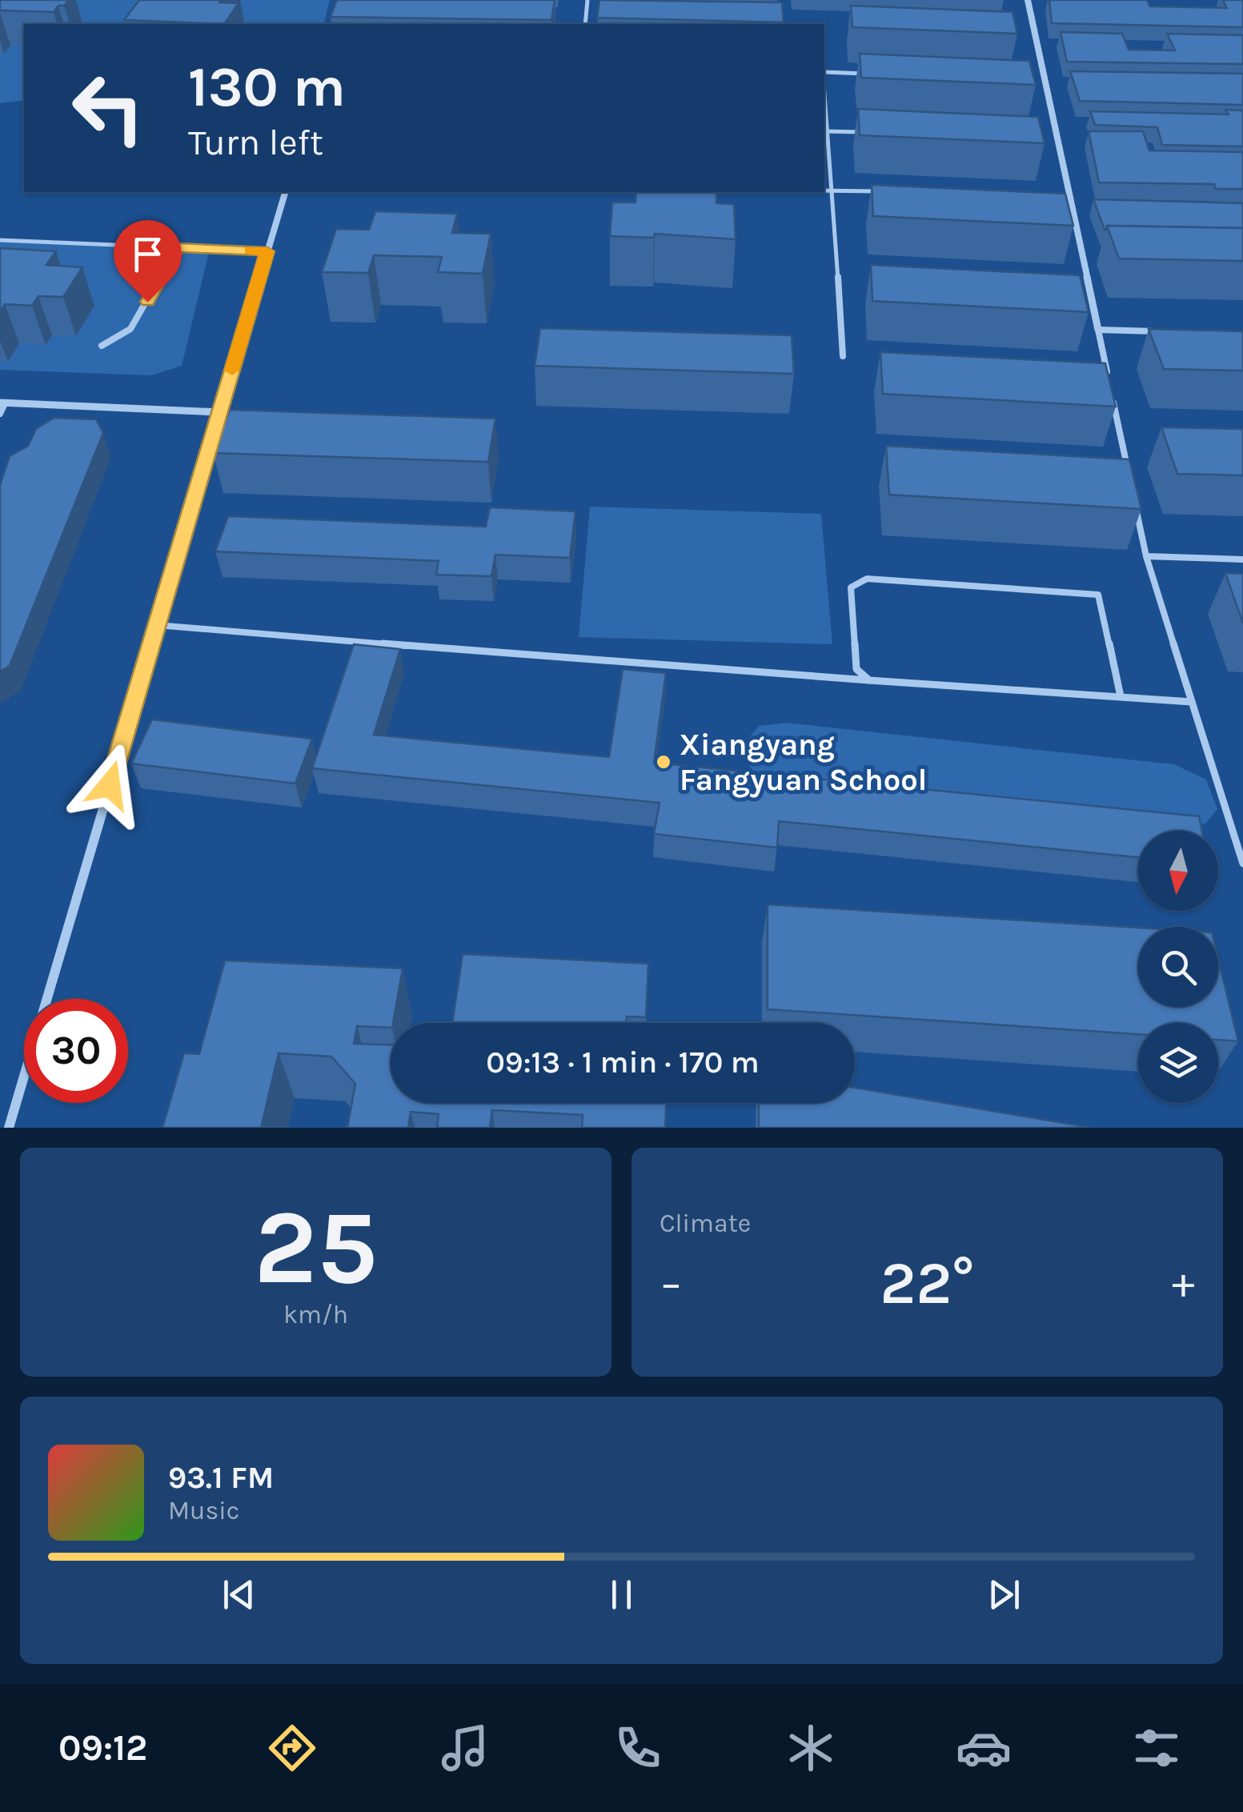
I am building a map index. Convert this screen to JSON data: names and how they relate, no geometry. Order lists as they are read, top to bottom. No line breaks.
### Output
{"places":["Xiangyang Fangyuan School"],"north":"bottom","page":{"turn":["130 m","Turn left"],"limit":"30","trip":"09:13 · 1 min · 170 m","tile":[["25","km/h"],"Climate"],"heat":["−","22°","+"],"song":["93.1 FM","Music"],"tabs":"09:12"}}
